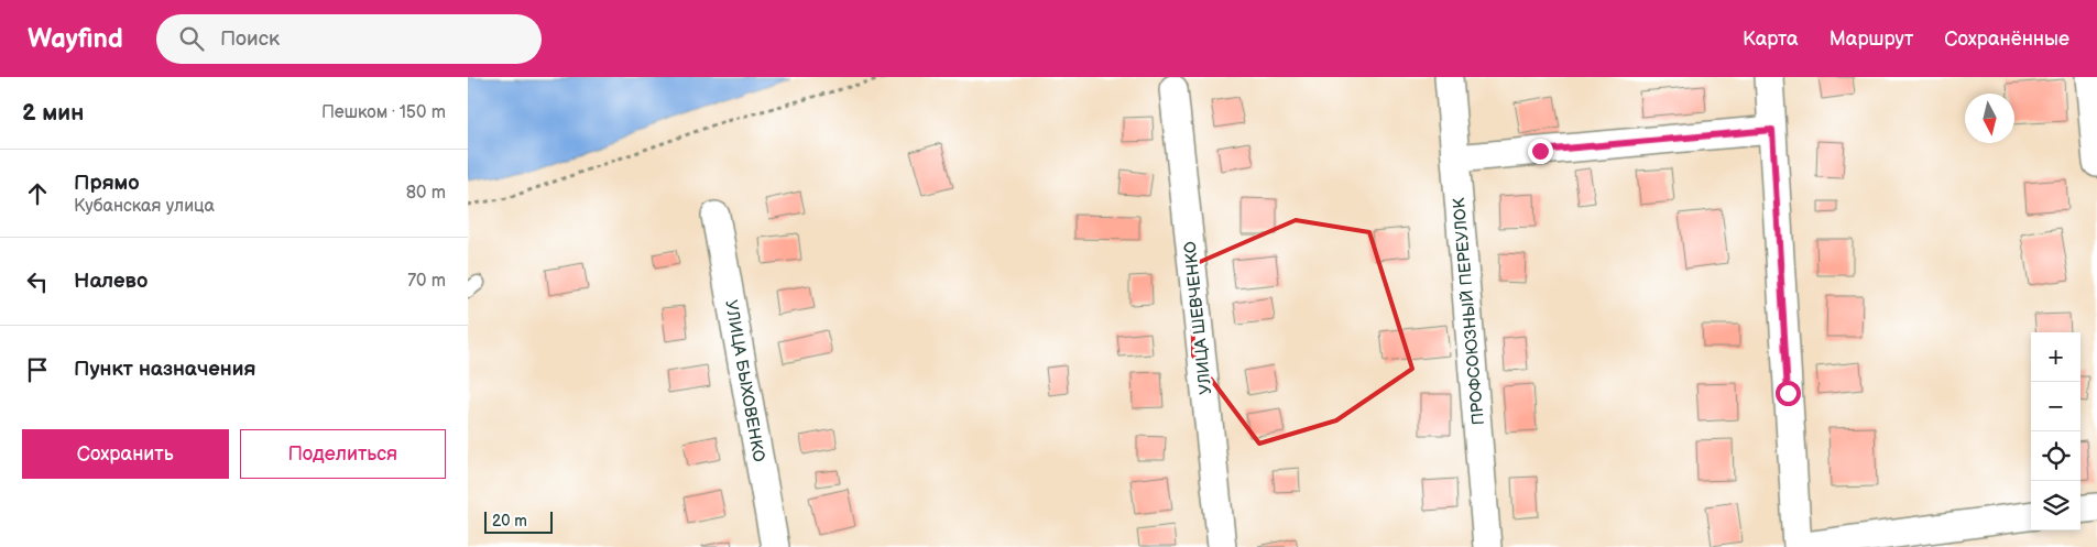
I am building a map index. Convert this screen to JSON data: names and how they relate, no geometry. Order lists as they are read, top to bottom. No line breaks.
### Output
{"streets":{"street":["ПРОФСОЮЗНЫЙ ПЕРЕУЛОК","УЛИЦА ШЕВЧЕНКО","УЛИЦА БЫХОВЕНКО"]},"scale_bar":"20 m","north":"bottom","page":{"header":"Wayfind","search":"Поиск","nav":["Карта","Маршрут","Сохранённые"],"heading":["2 мин","Пешком · 150 m"],"list":[["Прямо","Кубанская улица","80 m"],["Налево","70 m"],"Пункт назначения"],"map_buttons":["+","−"],"buttons":["Сохранить","Поделиться"],"scale":"20 m"}}
